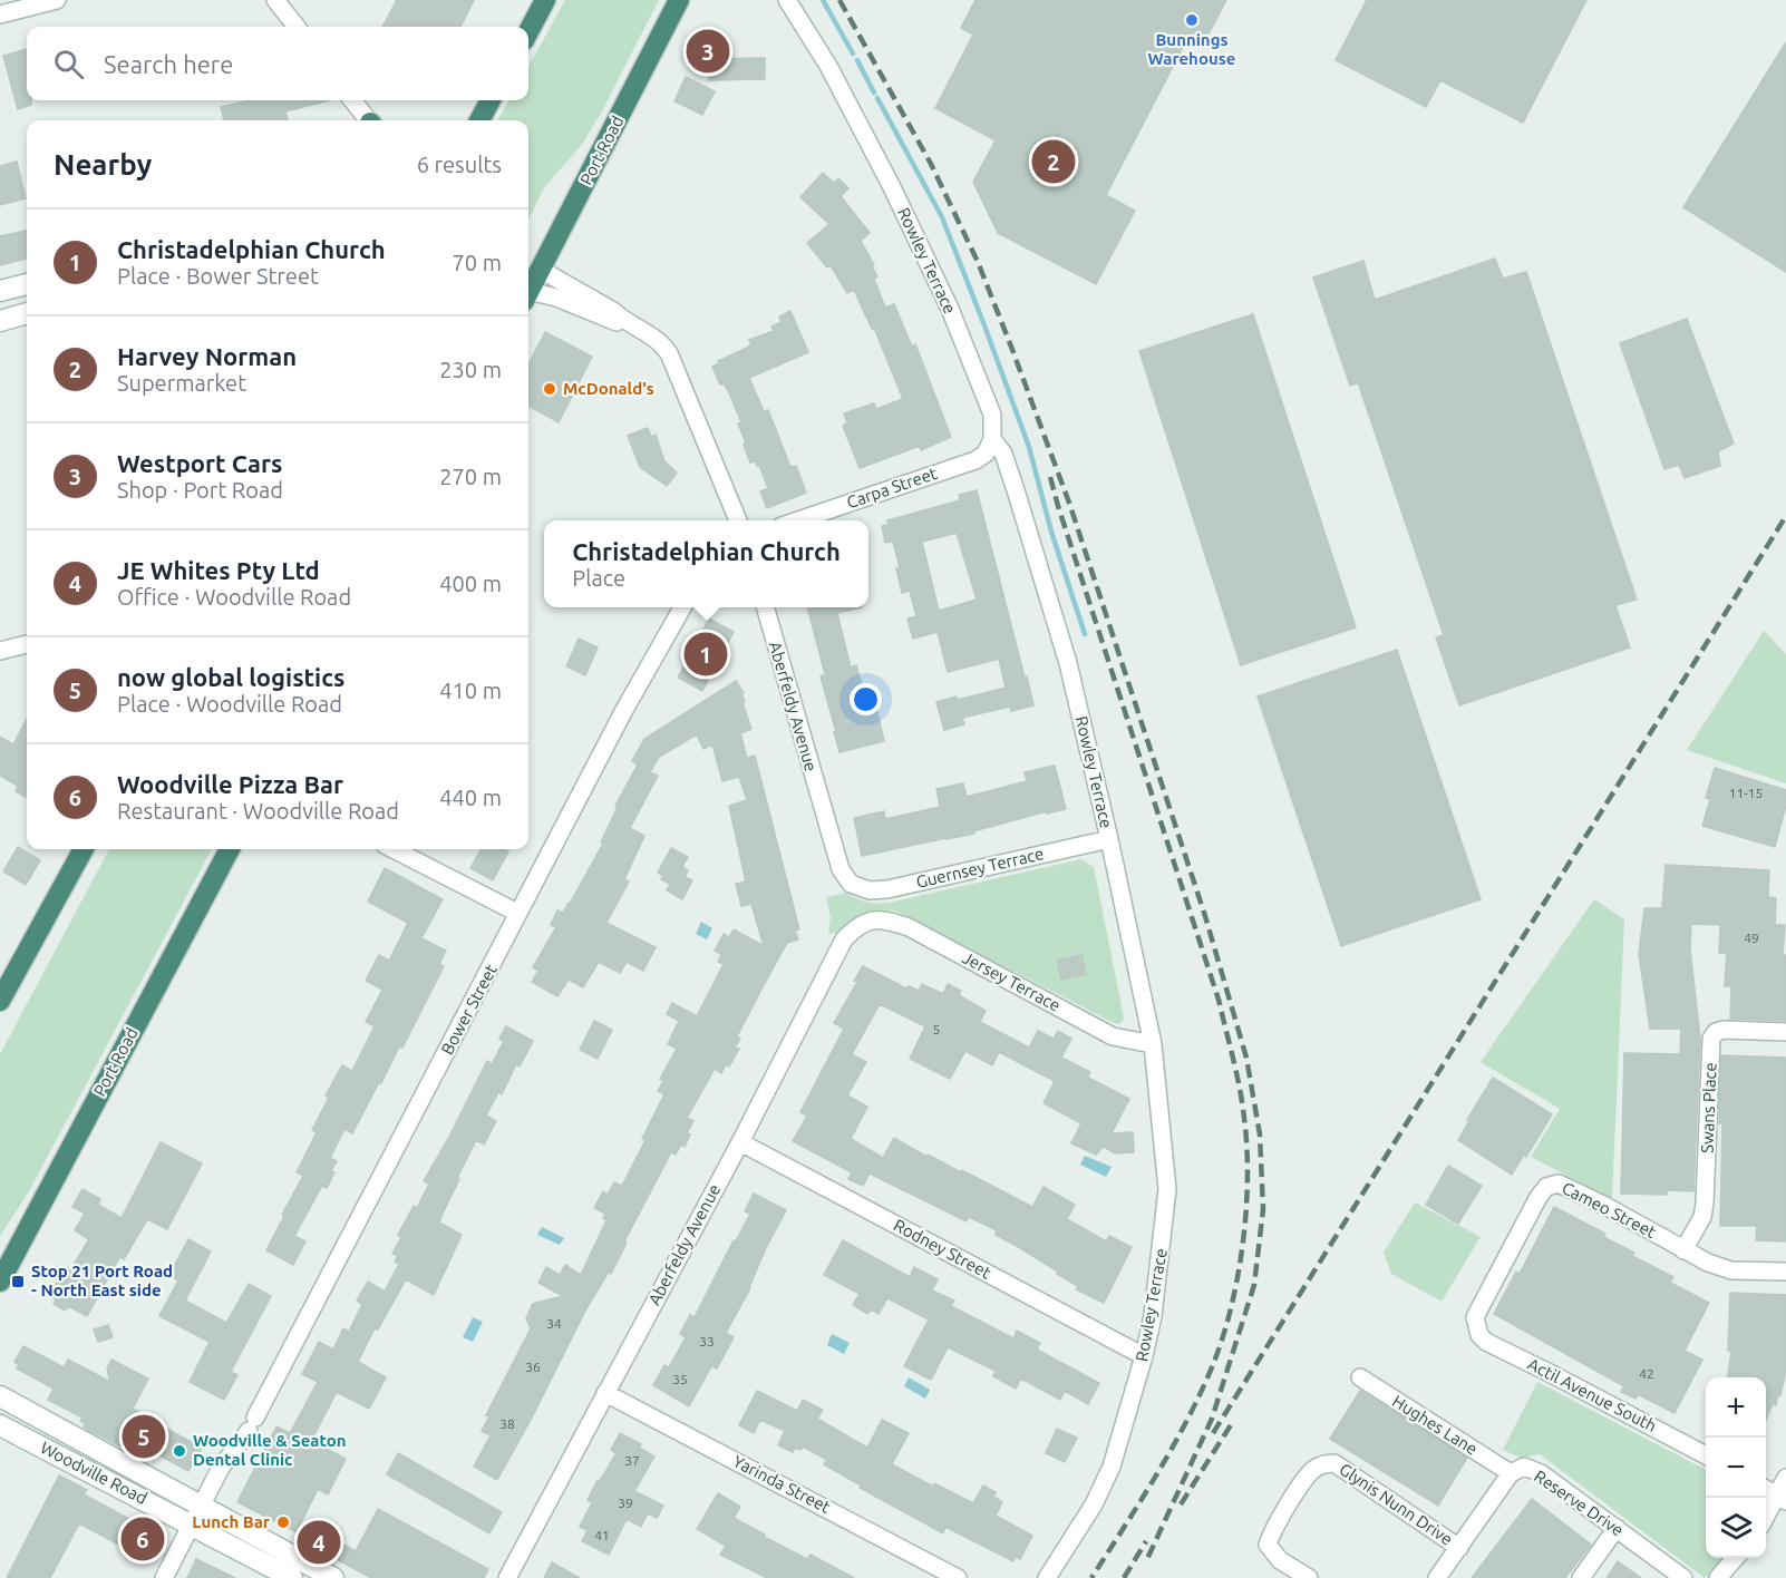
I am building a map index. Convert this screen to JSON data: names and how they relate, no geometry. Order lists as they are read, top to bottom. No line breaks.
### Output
{"streets":{"highway":["Port Road"],"main road":["Woodville Road"],"street":["Rowley Terrace","Carpa Street","Aberfeldy Avenue","Guernsey Terrace","Jersey Terrace","Bower Street","Swans Place","Cameo Street","Rodney Street","Actil Avenue South","Hughes Lane","Yarinda Street","Reserve Drive","Glynis Nunn Drive"]},"crossings":[["Rowley Terrace","Carpa Street"],["Rowley Terrace","Guernsey Terrace"],["Rowley Terrace","Jersey Terrace"],["Rowley Terrace","Rodney Street"],["Aberfeldy Avenue","Guernsey Terrace"],["Aberfeldy Avenue","Jersey Terrace"],["Aberfeldy Avenue","Rodney Street"],["Aberfeldy Avenue","Yarinda Street"],["Bower Street","Woodville Road"],["Swans Place","Cameo Street"],["Cameo Street","Actil Avenue South"],["Hughes Lane","Reserve Drive"],["Reserve Drive","Glynis Nunn Drive"]],"places":{"other":["Bunnings Warehouse","McDonald's","Woodville & Seaton Dental Clinic","Lunch Bar"],"transit":["Stop 21 Port Road - North East side"]},"house_numbers":["11-15","49","5","34","33","36","42","35","38","37","39","41"],"page":{"pins":["3","2","1","5","6","4"],"search":"Search here","heading":["Nearby","6 results"],"list":[{"mark":"1","name":"Christadelphian Church","note":"Place · Bower Street","value":"70 m"},{"mark":"2","name":"Harvey Norman","note":"Supermarket","value":"230 m"},{"mark":"3","name":"Westport Cars","note":"Shop · Port Road","value":"270 m"},{"mark":"4","name":"JE Whites Pty Ltd","note":"Office · Woodville Road","value":"400 m"},{"mark":"5","name":"now global logistics","note":"Place · Woodville Road","value":"410 m"},{"mark":"6","name":"Woodville Pizza Bar","note":"Restaurant · Woodville Road","value":"440 m"}],"popup":["Christadelphian Church","Place"],"map_buttons":["+","−"]}}
